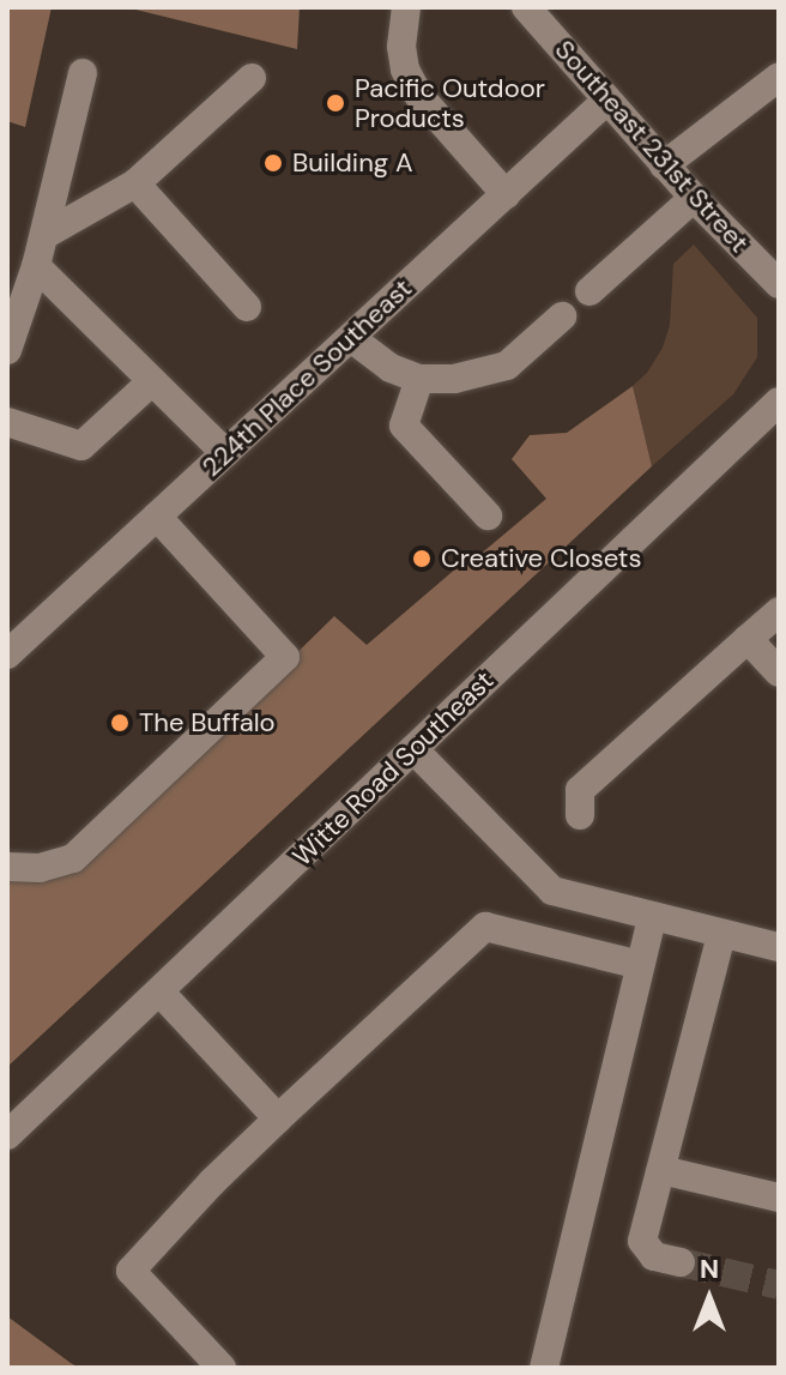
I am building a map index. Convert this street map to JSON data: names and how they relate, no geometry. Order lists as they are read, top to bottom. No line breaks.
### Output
{"streets":{"street":["Southeast 231st Street","224th Place Southeast","Witte Road Southeast"]},"crossings":[["Southeast 231st Street","224th Place Southeast"]],"places":["Pacific Outdoor Products","Building A","Creative Closets","The Buffalo"],"north":"top"}
